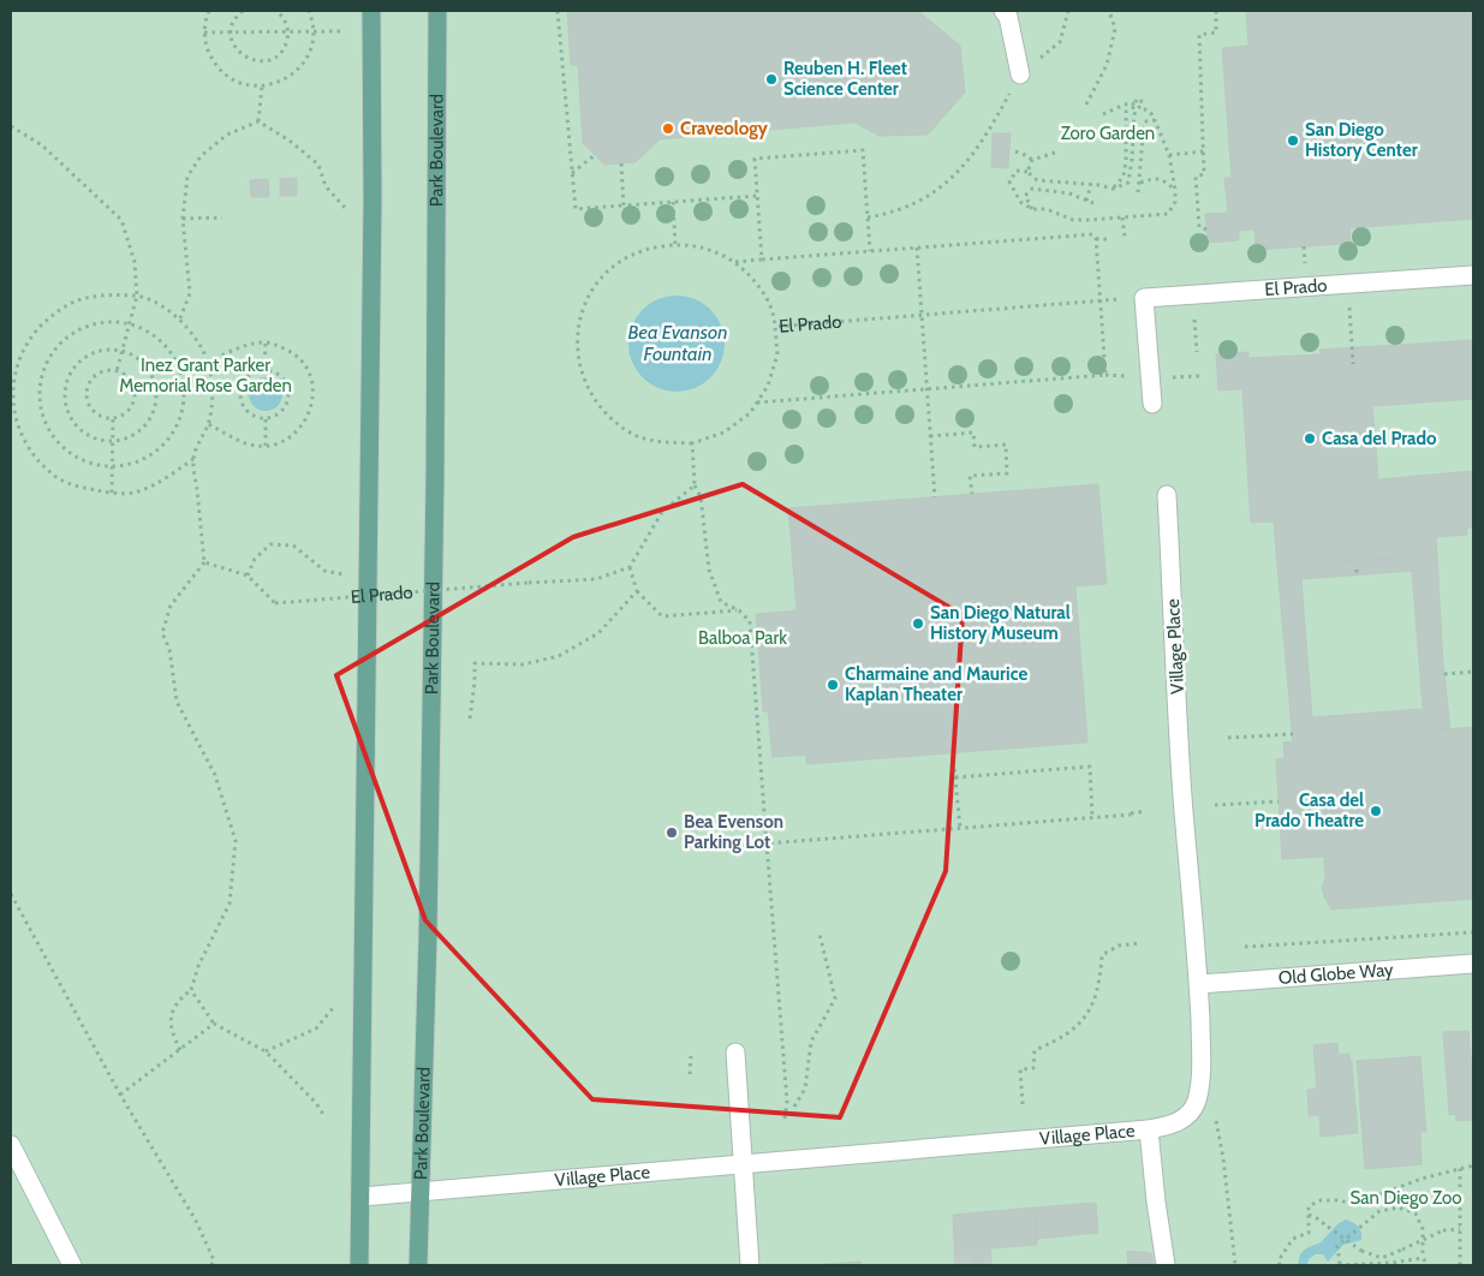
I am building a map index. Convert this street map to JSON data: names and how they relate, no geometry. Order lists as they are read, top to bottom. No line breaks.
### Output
{"streets":{"main road":["Park Boulevard"],"street":["El Prado","Village Place","Old Globe Way"]},"crossings":[["Park Boulevard","Village Place"],["Village Place","Old Globe Way"]],"water":["Bea Evanson Fountain"],"parks":["Zoro Garden","Inez Grant Parker Memorial Rose Garden","Balboa Park","San Diego Zoo"],"places":["Reuben H. Fleet Science Center","Craveology","San Diego History Center","Casa del Prado","San Diego Natural History Museum","Charmaine and Maurice Kaplan Theater","Casa del Prado Theatre","Bea Evenson Parking Lot"]}
